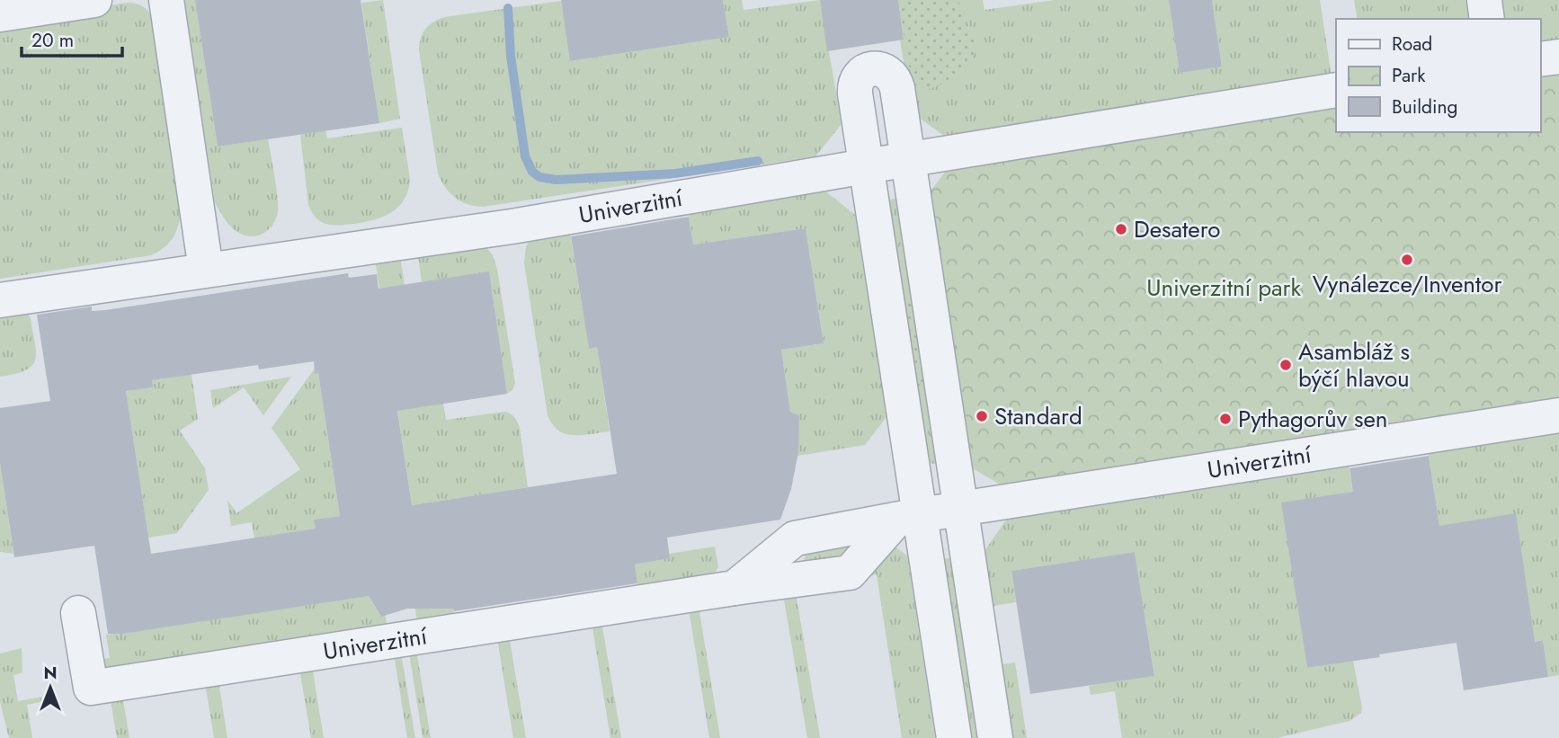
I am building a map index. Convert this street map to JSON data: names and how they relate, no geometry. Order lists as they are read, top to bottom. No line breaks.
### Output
{"streets":{"street":["Univerzitní"]},"parks":["Univerzitní park"],"places":["Desatero","Vynálezce/Inventor","Asambláž s býčí hlavou","Standard","Pythagorův sen"],"legend":["Road","Park","Building"],"scale_bar":"20 m","north":"top"}
